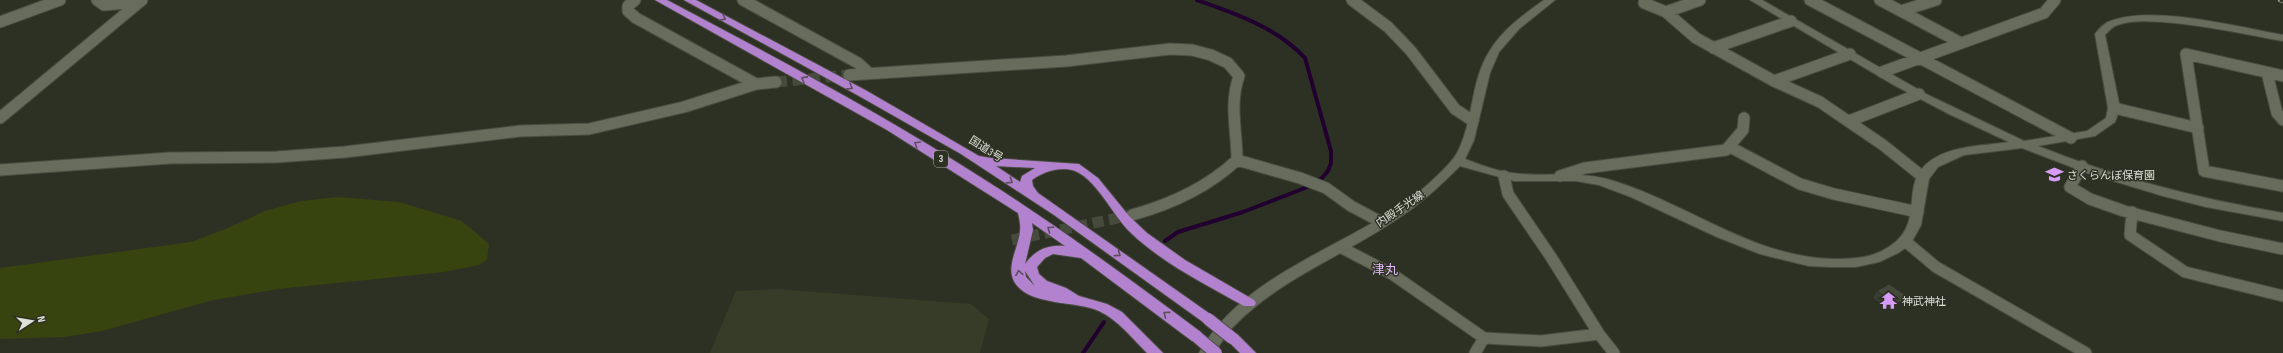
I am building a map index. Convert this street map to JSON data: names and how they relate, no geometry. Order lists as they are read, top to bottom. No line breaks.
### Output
{"streets":{"highway":["国道3号","3"],"street":["内殿手光線"]},"districts":["津丸"],"places":{"school or university":["さくらんぼ保育園"],"temple":["神武神社"]},"north":"right"}
